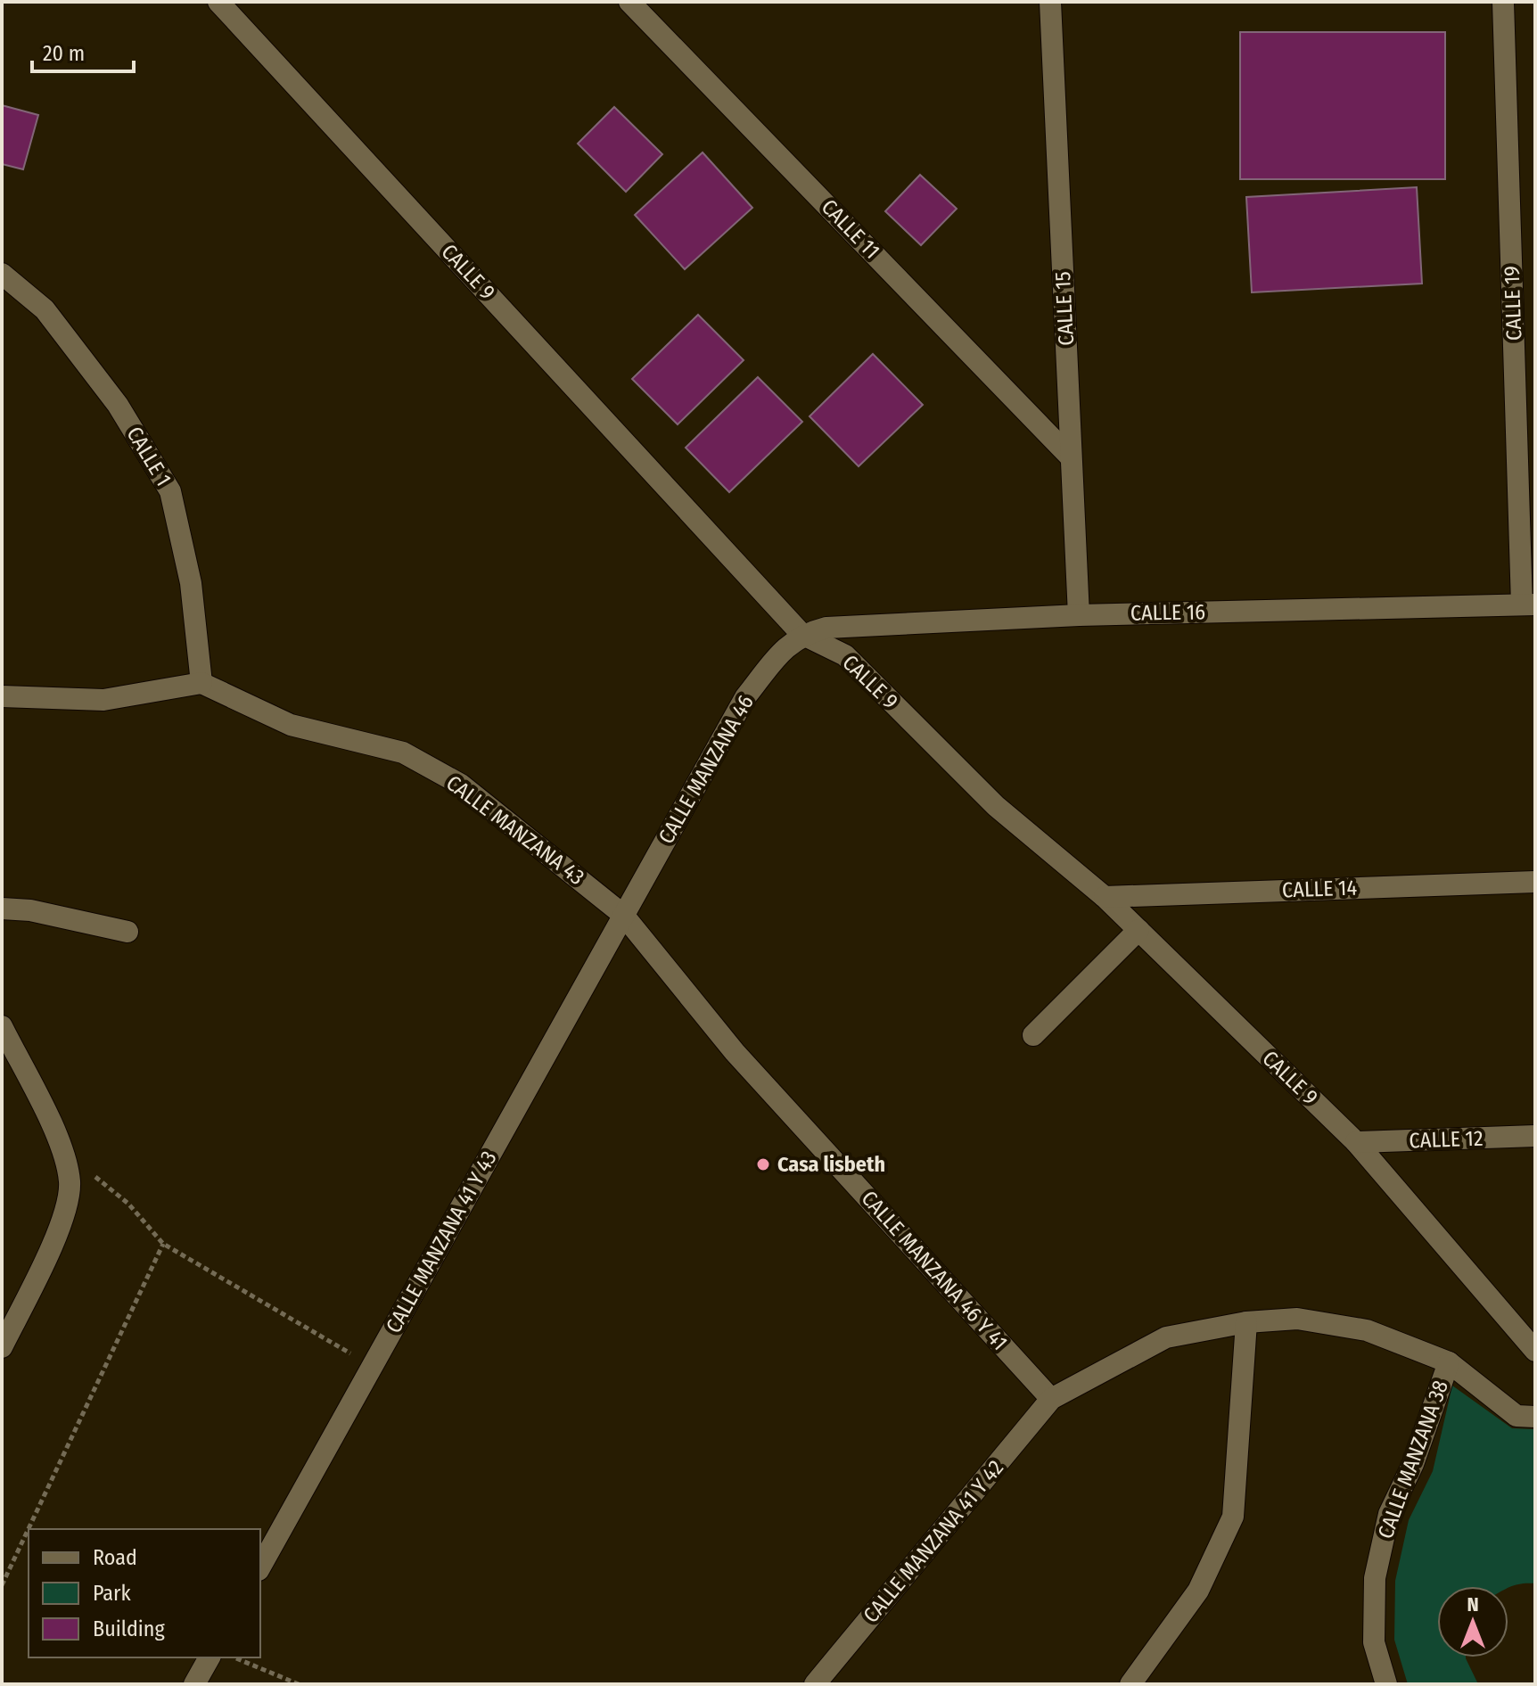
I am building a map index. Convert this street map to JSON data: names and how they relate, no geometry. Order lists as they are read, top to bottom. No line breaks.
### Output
{"streets":{"street":["CALLE 11","CALLE 9","CALLE 19","CALLE 15","CALLE 1","CALLE 16","CALLE MANZANA 46","CALLE MANZANA 43","CALLE 14","CALLE 12","CALLE MANZANA 41 Y 43","CALLE MANZANA 46 Y 41","CALLE MANZANA 38","CALLE MANZANA 41 Y 42"]},"crossings":[["CALLE 11","CALLE 15"],["CALLE 9","CALLE 16"],["CALLE 9","CALLE MANZANA 46"],["CALLE 9","CALLE 14"],["CALLE 9","CALLE 12"],["CALLE 19","CALLE 16"],["CALLE 15","CALLE 16"],["CALLE 1","CALLE MANZANA 43"],["CALLE 16","CALLE MANZANA 46"],["CALLE MANZANA 46","CALLE MANZANA 43"],["CALLE MANZANA 46","CALLE MANZANA 41 Y 43"],["CALLE MANZANA 46","CALLE MANZANA 46 Y 41"],["CALLE MANZANA 43","CALLE MANZANA 41 Y 43"],["CALLE MANZANA 43","CALLE MANZANA 46 Y 41"],["CALLE MANZANA 41 Y 43","CALLE MANZANA 46 Y 41"],["CALLE MANZANA 46 Y 41","CALLE MANZANA 41 Y 42"]],"places":["Casa lisbeth"],"legend":["Road","Park","Building"],"scale_bar":"20 m","north":"top"}
